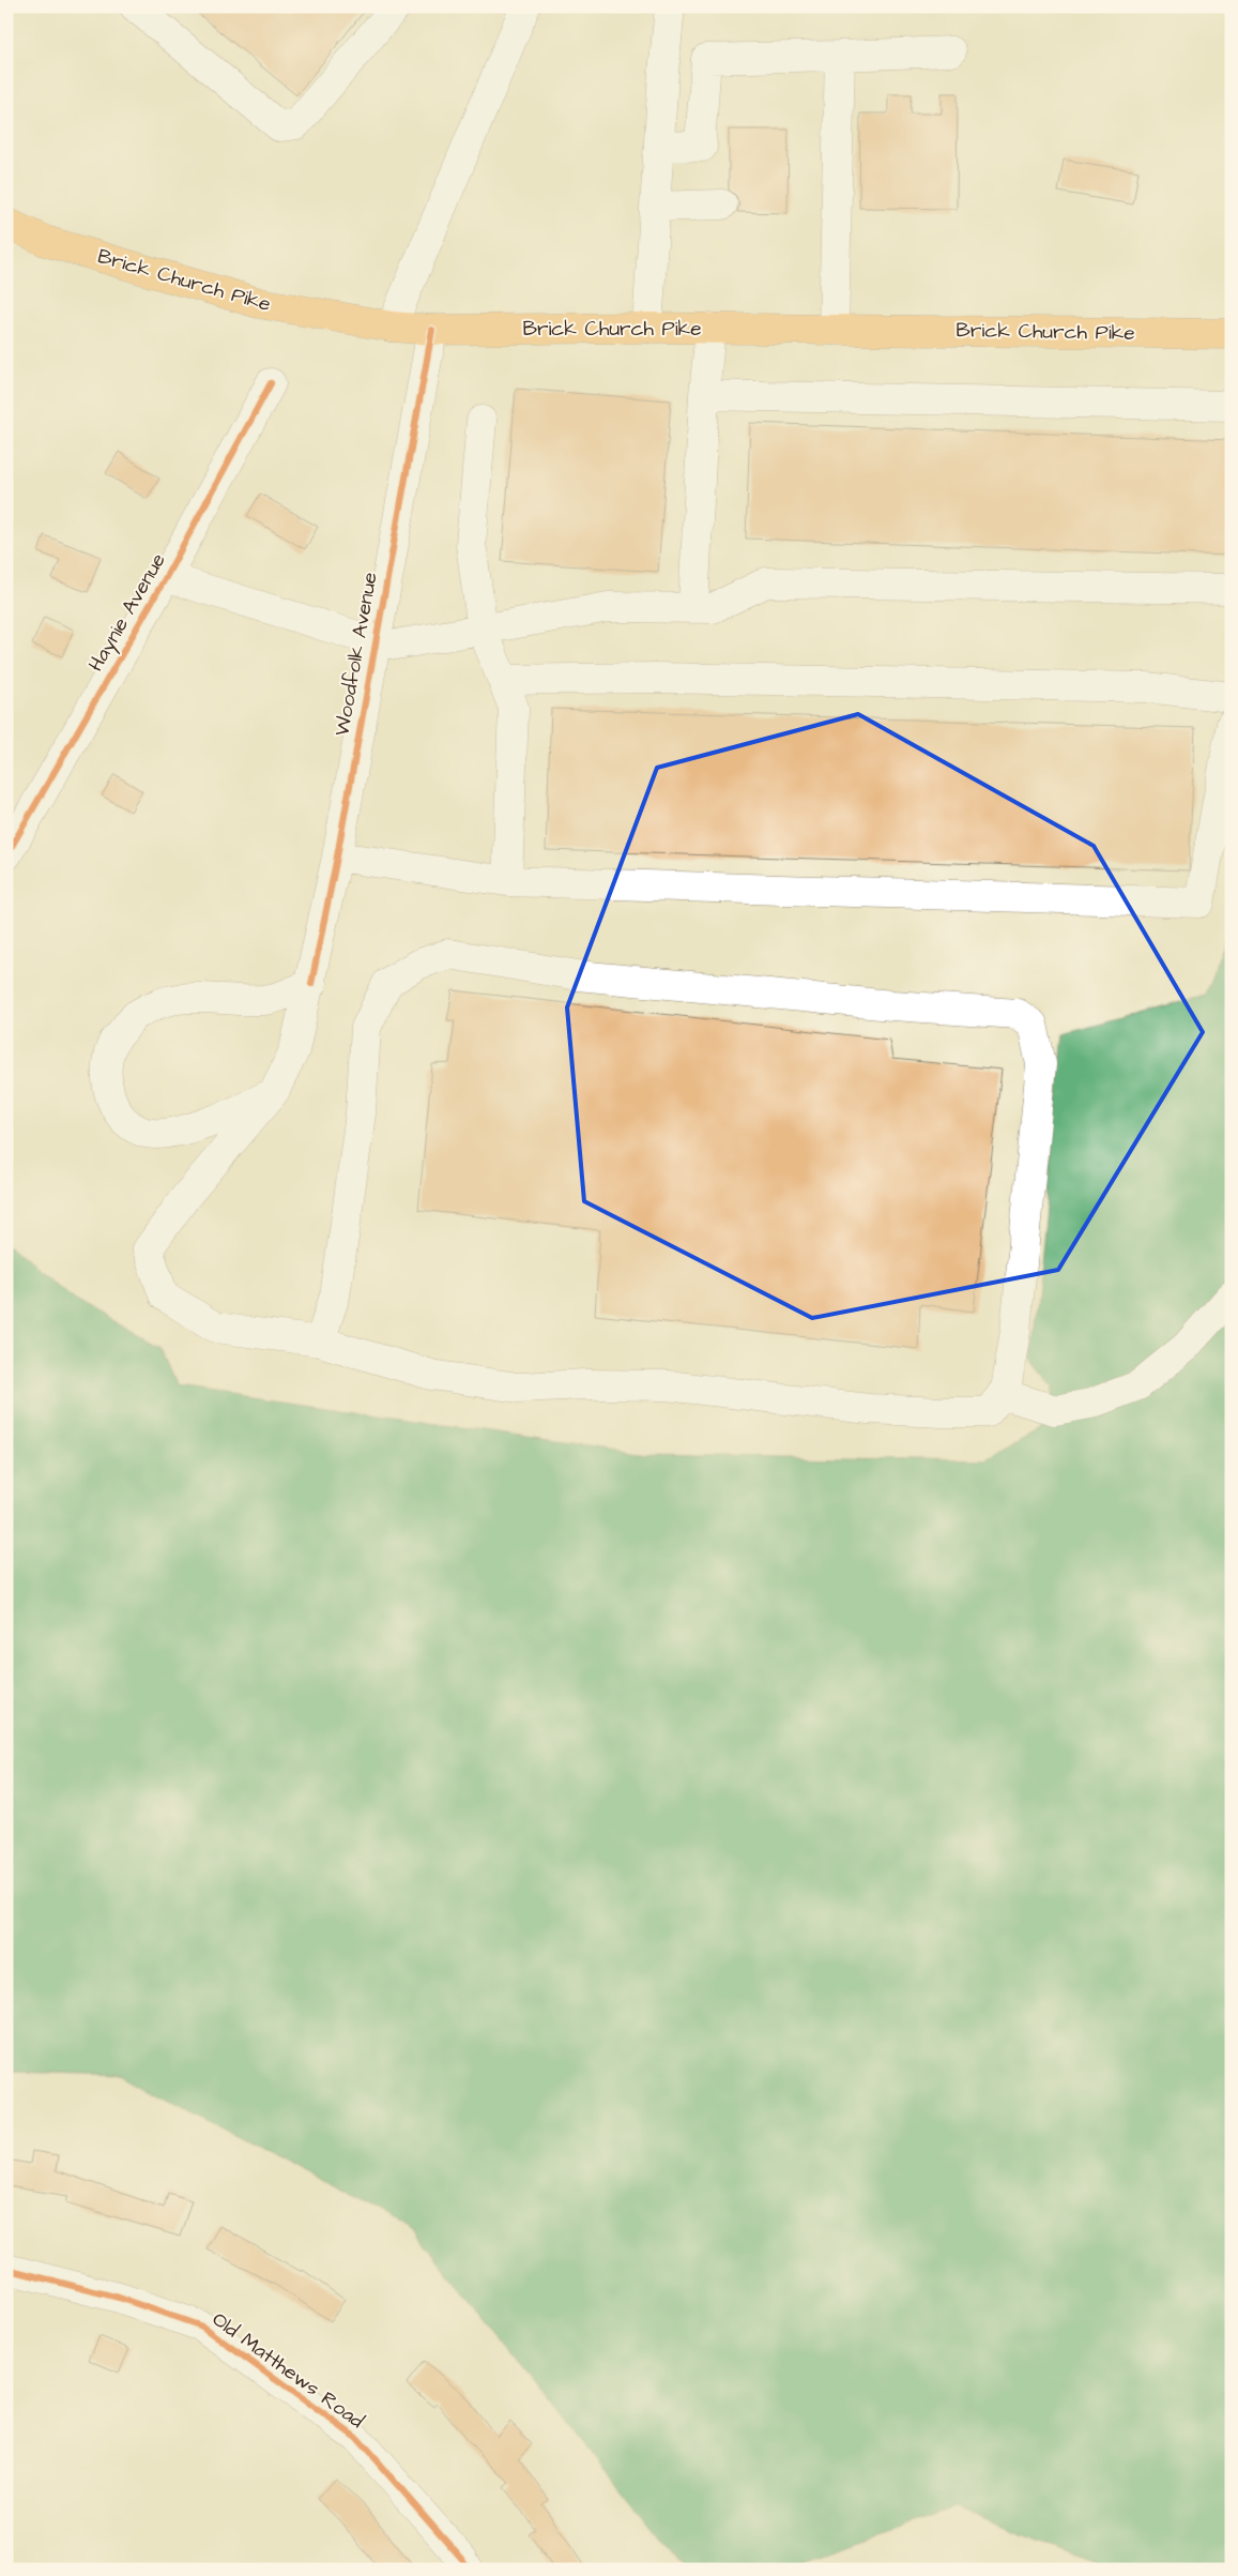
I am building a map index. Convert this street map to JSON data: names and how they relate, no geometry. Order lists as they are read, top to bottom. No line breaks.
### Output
{"streets":{"main road":["Brick Church Pike"],"street":["Haynie Avenue","Woodfolk Avenue","Old Matthews Road"]},"crossings":[["Brick Church Pike","Woodfolk Avenue"]]}
